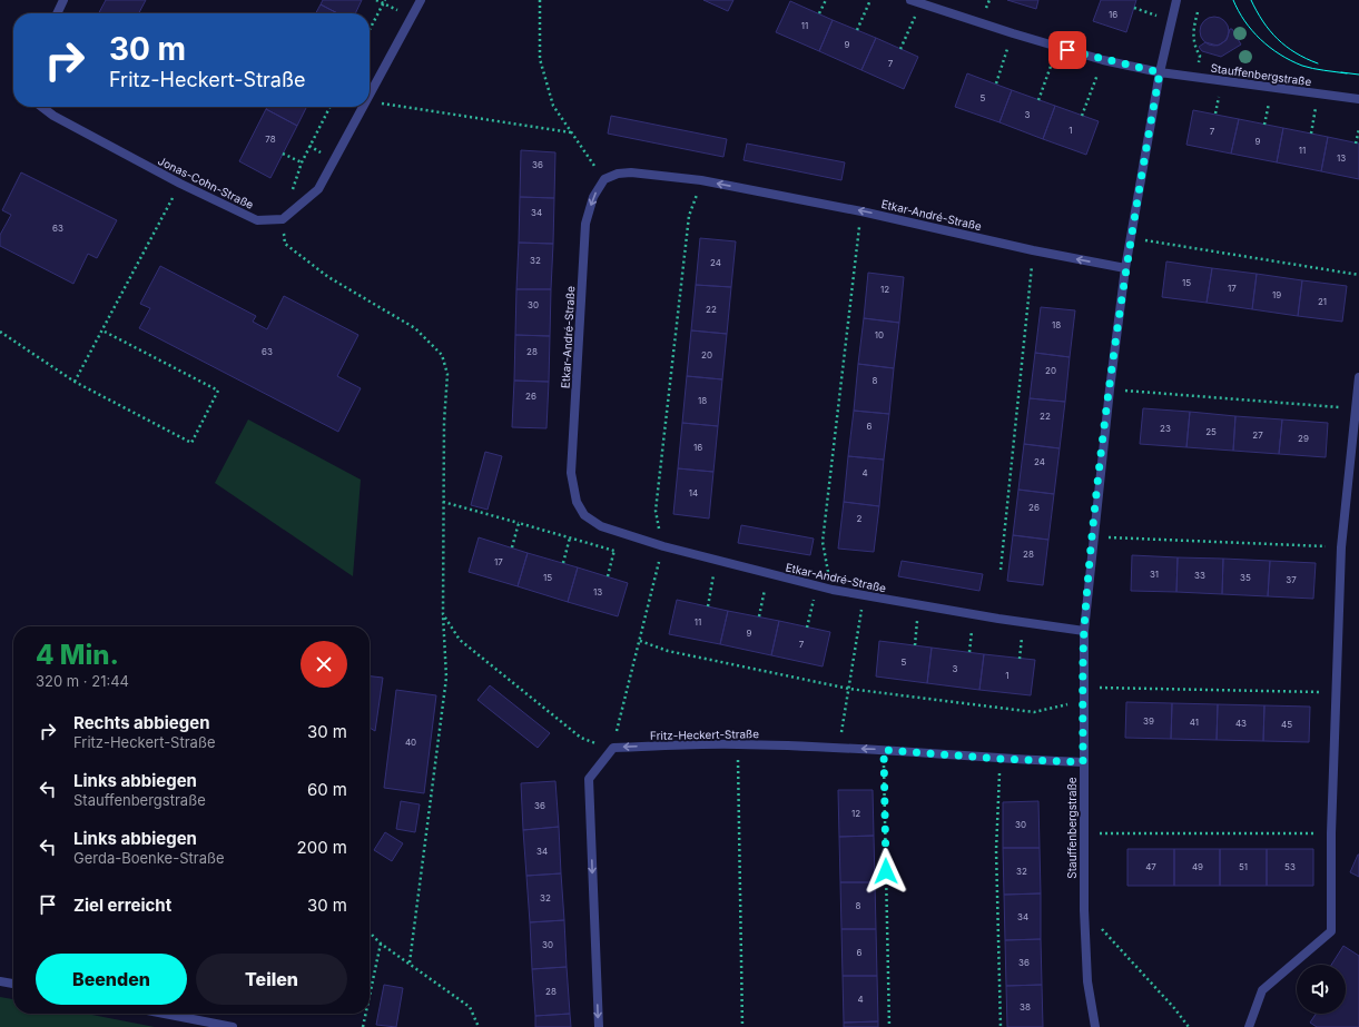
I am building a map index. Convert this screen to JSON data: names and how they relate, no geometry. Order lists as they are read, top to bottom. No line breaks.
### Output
{"streets":{"street":["Stauffenbergstraße","Jonas-Cohn-Straße","Etkar-André-Straße","Fritz-Heckert-Straße"]},"crossings":[["Stauffenbergstraße","Etkar-André-Straße"],["Stauffenbergstraße","Fritz-Heckert-Straße"]],"one_way":["Fritz-Heckert-Straße"],"house_numbers":["16","11","9","7","5","3","1","7","78","9","11","13","36","34","63","32","24","15","17","12","19","21","30","22","18","10","63","28","20","20","8","26","18","22","6","23","25","27","29","16","24","4","14","26","2","28","17","31","33","15","35","37","13","11","9","7","5","3","1","39","41","43","45","40","36","12","30","34","47","49","51","53","32","32","8","34","30","6","36","28","4","38"],"page":{"turn":["30 m","Fritz-Heckert-Straße"],"heading":["4 Min.","320 m · 21:44"],"list":[{"name":"Rechts abbiegen","note":"Fritz-Heckert-Straße","value":"30 m"},{"name":"Links abbiegen","note":"Stauffenbergstraße","value":"60 m"},{"name":"Links abbiegen","note":"Gerda-Boenke-Straße","value":"200 m"},{"name":"Ziel erreicht","value":"30 m"}],"buttons":["Beenden","Teilen"]}}
